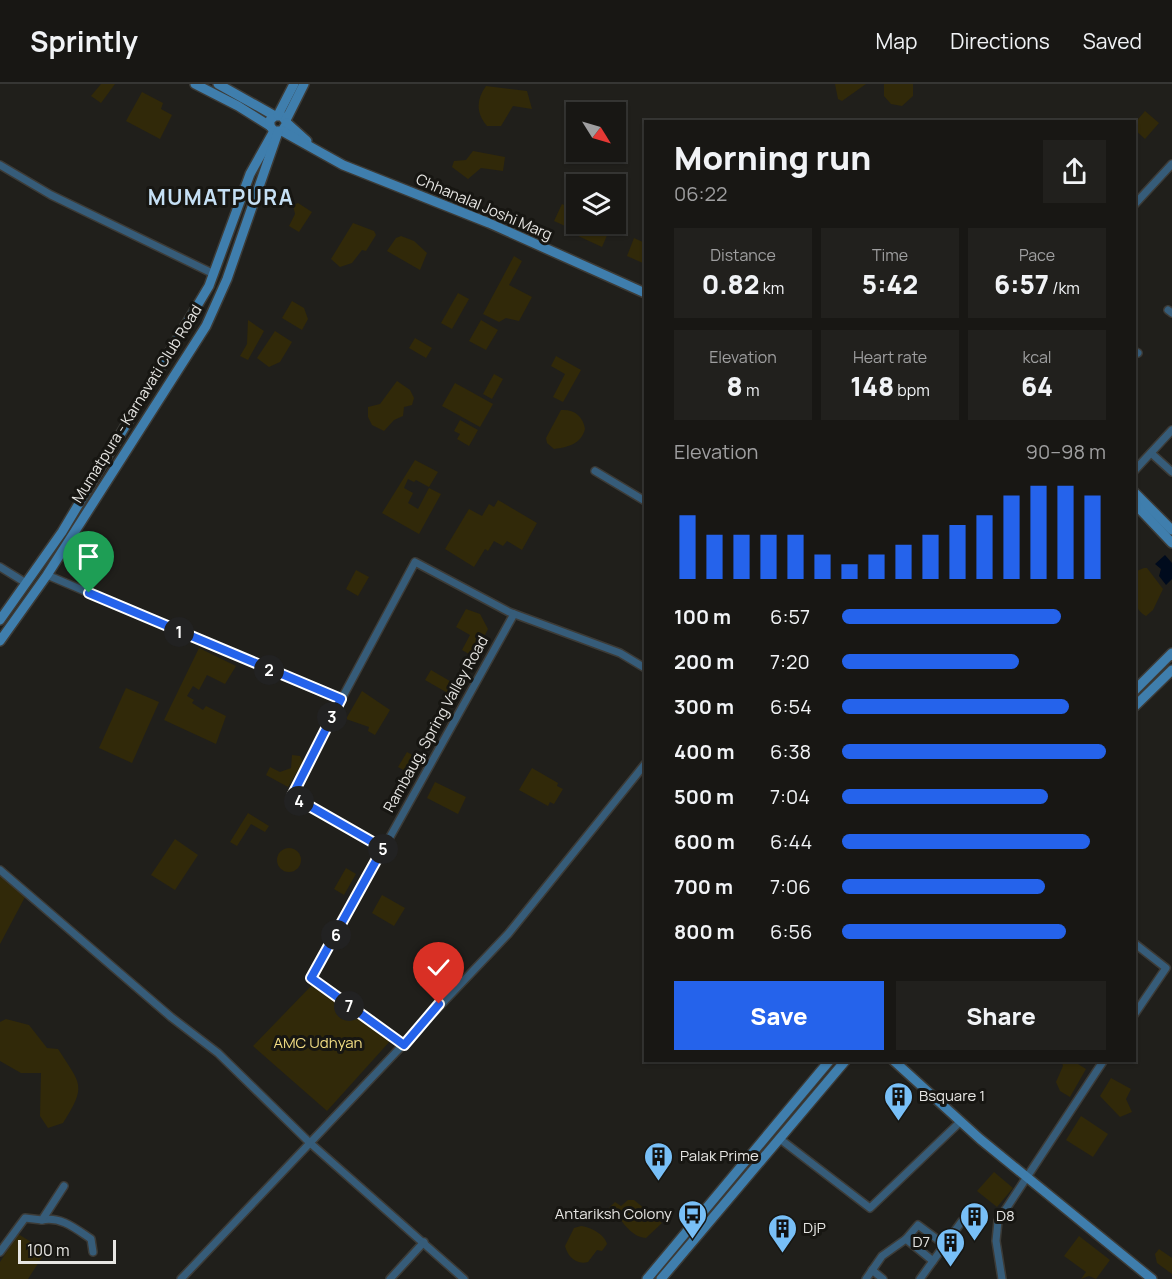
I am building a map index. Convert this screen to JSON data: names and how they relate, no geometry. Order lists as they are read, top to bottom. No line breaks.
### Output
{"streets":{"street":["Chhanalal Joshi Marg","Mumatpura - Karnavati Club Road","Rambaug, Spring Valley Road"]},"crossings":[["Chhanalal Joshi Marg","Mumatpura - Karnavati Club Road"]],"districts":["MUMATPURA"],"parks":["AMC Udhyan"],"places":{"building":["Bsquare 1","Palak Prime","D8","DjP","D7"],"bus stop":["Antariksh Colony"]},"scale_bar":"100 m","north":"bottom right","page":{"header":"Sprintly","nav":["Map","Directions","Saved"],"heading":["Morning run","06:22"],"stats":[["Distance","0.82 km"],["Time","5:42"],["Pace","6:57 /km"],["Elevation","8 m"],["Heart rate","148 bpm"],["kcal","64"]],"chart":["Elevation","90–98 m"],"list":[{"name":"100 m","note":"6:57"},{"name":"200 m","note":"7:20"},{"name":"300 m","note":"6:54"},{"name":"400 m","note":"6:38"},{"name":"500 m","note":"7:04"},{"name":"600 m","note":"6:44"},{"name":"700 m","note":"7:06"},{"name":"800 m","note":"6:56"}],"pins":["1","2","3","4","5","6","7"],"buttons":["Save","Share"],"scale":"100 m"}}
